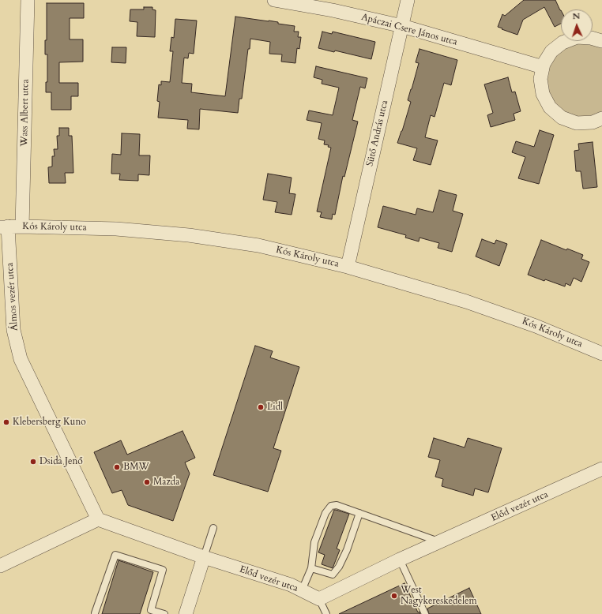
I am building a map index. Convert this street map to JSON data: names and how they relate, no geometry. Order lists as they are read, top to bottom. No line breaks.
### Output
{"streets":{"street":["Apáczai Csere János utca","Wass Albert utca","Sütő András utca","Kós Károly utca","Álmos vezér utca","Előd vezér utca"]},"crossings":[["Apáczai Csere János utca","Sütő András utca"],["Wass Albert utca","Kós Károly utca"],["Sütő András utca","Kós Károly utca"],["Kós Károly utca","Álmos vezér utca"],["Álmos vezér utca","Előd vezér utca"]],"places":["Lidl","Klebersberg Kuno","Dsida Jenő","BMW","Mazda","West Nagykereskedelem"],"north":"top"}
